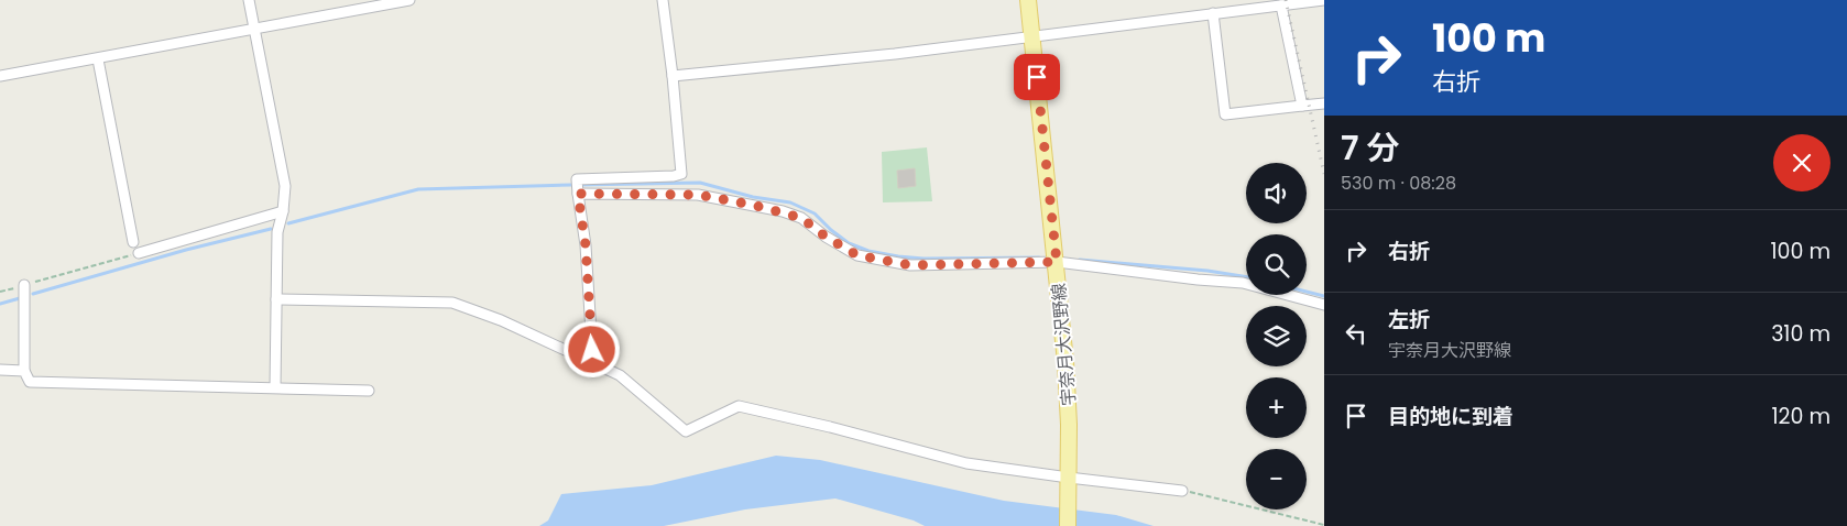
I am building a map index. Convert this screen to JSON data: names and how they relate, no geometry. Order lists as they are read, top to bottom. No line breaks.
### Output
{"streets":{"main road":["宇奈月大沢野線"]},"page":{"turn":["100 m","右折"],"heading":["7 分","530 m · 08:28"],"map_buttons":["+","−"],"list":[{"name":"右折","value":"100 m"},{"name":"左折","note":"宇奈月大沢野線","value":"310 m"},{"name":"目的地に到着","value":"120 m"}]}}
